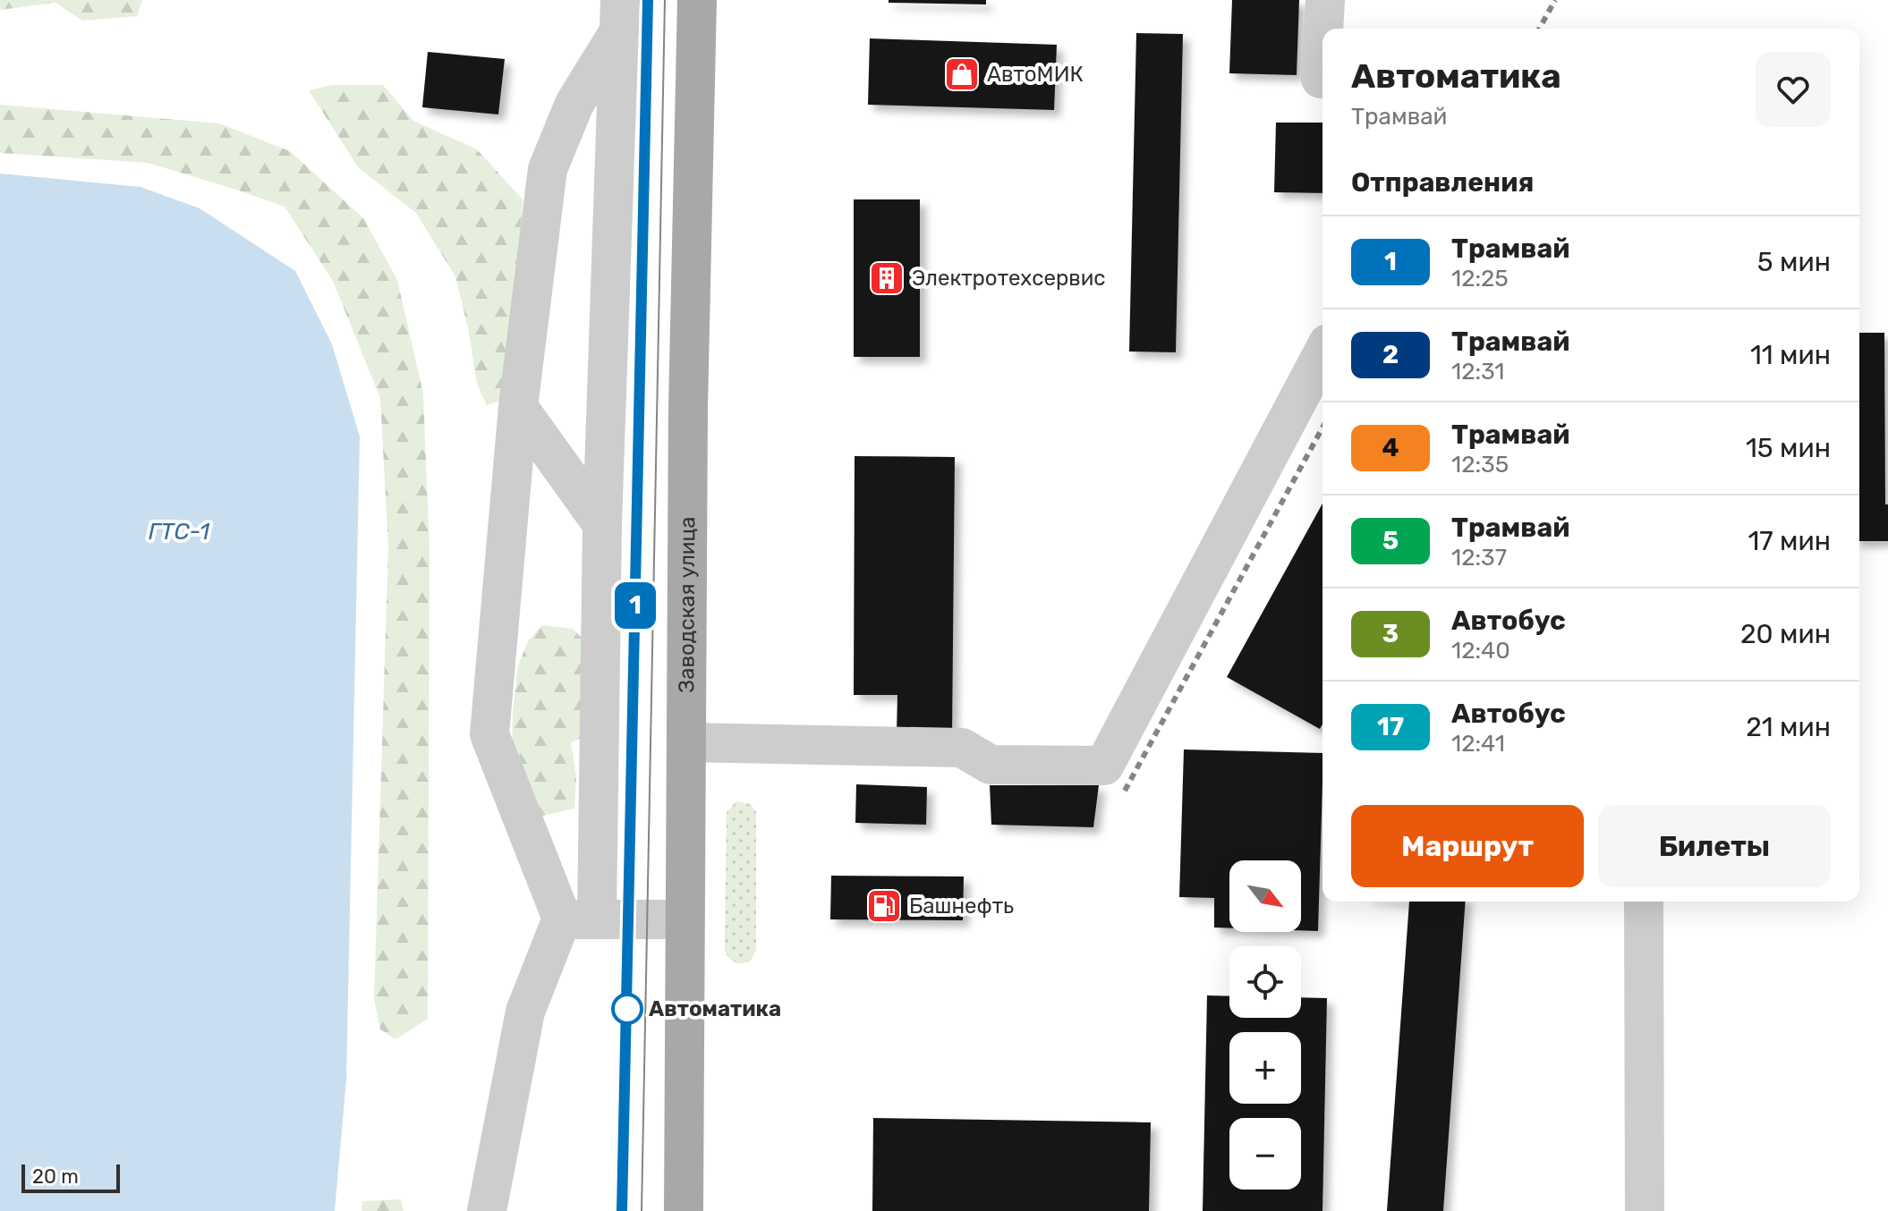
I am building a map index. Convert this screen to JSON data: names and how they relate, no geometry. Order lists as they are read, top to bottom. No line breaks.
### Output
{"streets":{"main road":["Заводская улица"]},"water":["ГТС-1"],"places":{"shop":["АвтоМИК"],"building":["Электротехсервис"],"fuel station":["Башнефть"],"other":["Автоматика"]},"lines":["tram line 1"],"scale_bar":"20 m","north":"bottom right","page":{"on_map":"1","heading":[["Автоматика","Трамвай"],"Отправления"],"list":[{"mark":"1","name":"Трамвай","note":"12:25","value":"5 мин"},{"mark":"2","name":"Трамвай","note":"12:31","value":"11 мин"},{"mark":"4","name":"Трамвай","note":"12:35","value":"15 мин"},{"mark":"5","name":"Трамвай","note":"12:37","value":"17 мин"},{"mark":"3","name":"Автобус","note":"12:40","value":"20 мин"},{"mark":"17","name":"Автобус","note":"12:41","value":"21 мин"}],"buttons":["Маршрут","Билеты"],"map_buttons":["+","−"],"scale":"20 m"}}
